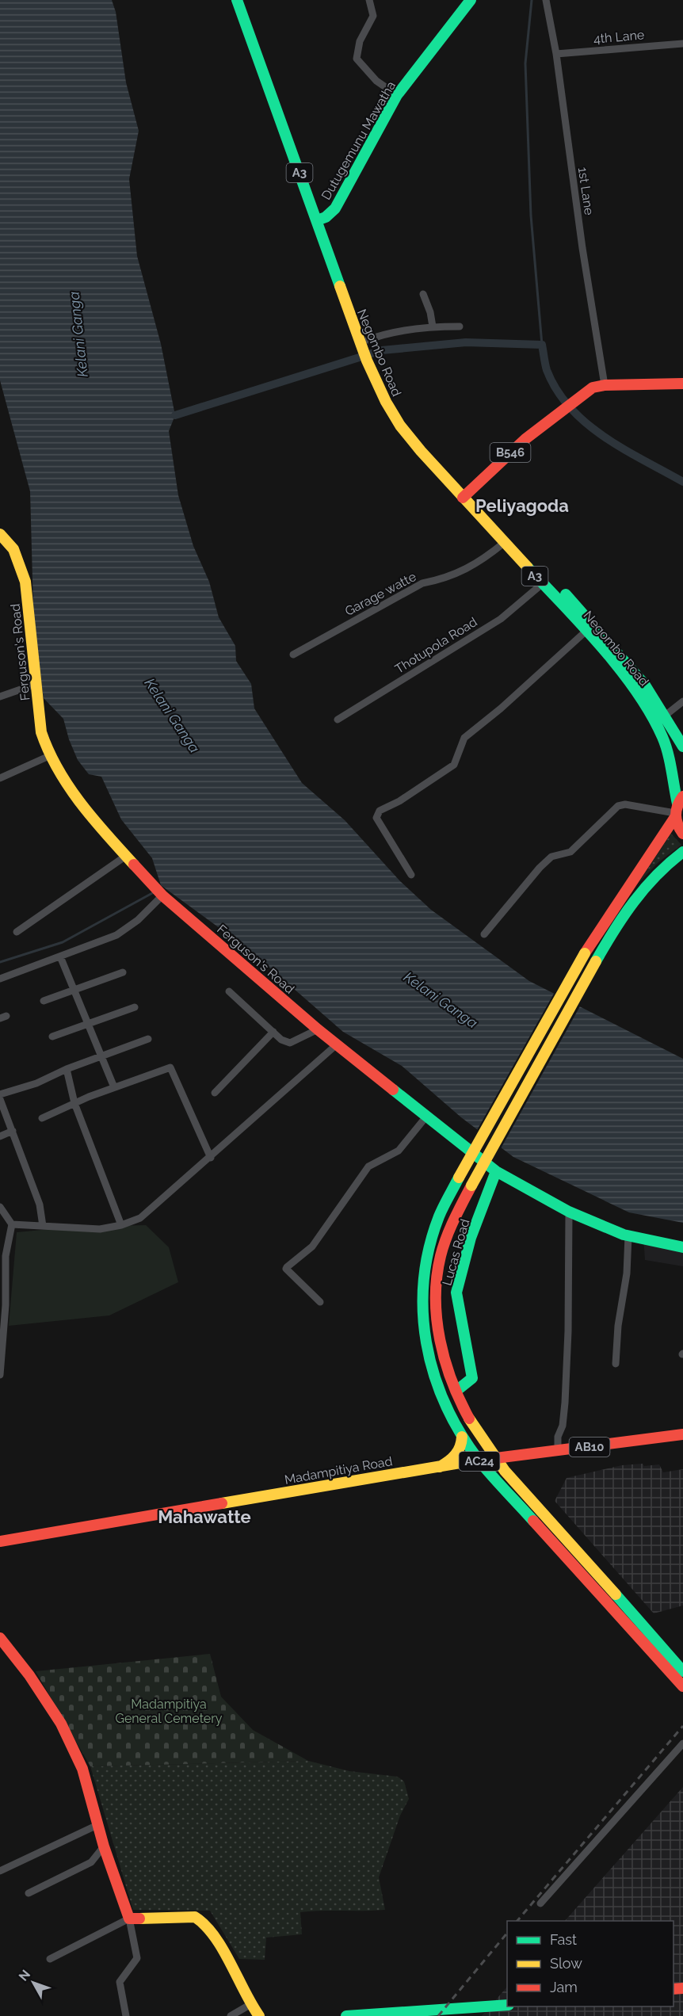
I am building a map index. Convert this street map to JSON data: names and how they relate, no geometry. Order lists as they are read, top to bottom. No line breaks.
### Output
{"streets":{"main road":["Dutugemunu Mawatha","A3","Negombo Road","B546","Ferguson's Road","Lucas Road","AB10","AC24","Madampitiya Road"],"street":["4th Lane","1st Lane","Garage watte","Thotupola Road"]},"crossings":[["4th Lane","1st Lane"],["Dutugemunu Mawatha","Negombo Road"],["1st Lane","B546"],["Negombo Road","B546"],["Negombo Road","Garage watte"],["Negombo Road","Thotupola Road"],["Negombo Road","AC24"],["Ferguson's Road","Lucas Road"],["Lucas Road","AC24"],["AC24","Madampitiya Road"]],"districts":["Peliyagoda","Mahawatte"],"water":["Kelani Ganga"],"parks":["Madampitiya General Cemetery"],"legend":["Fast","Slow","Jam"],"north":"top left"}
